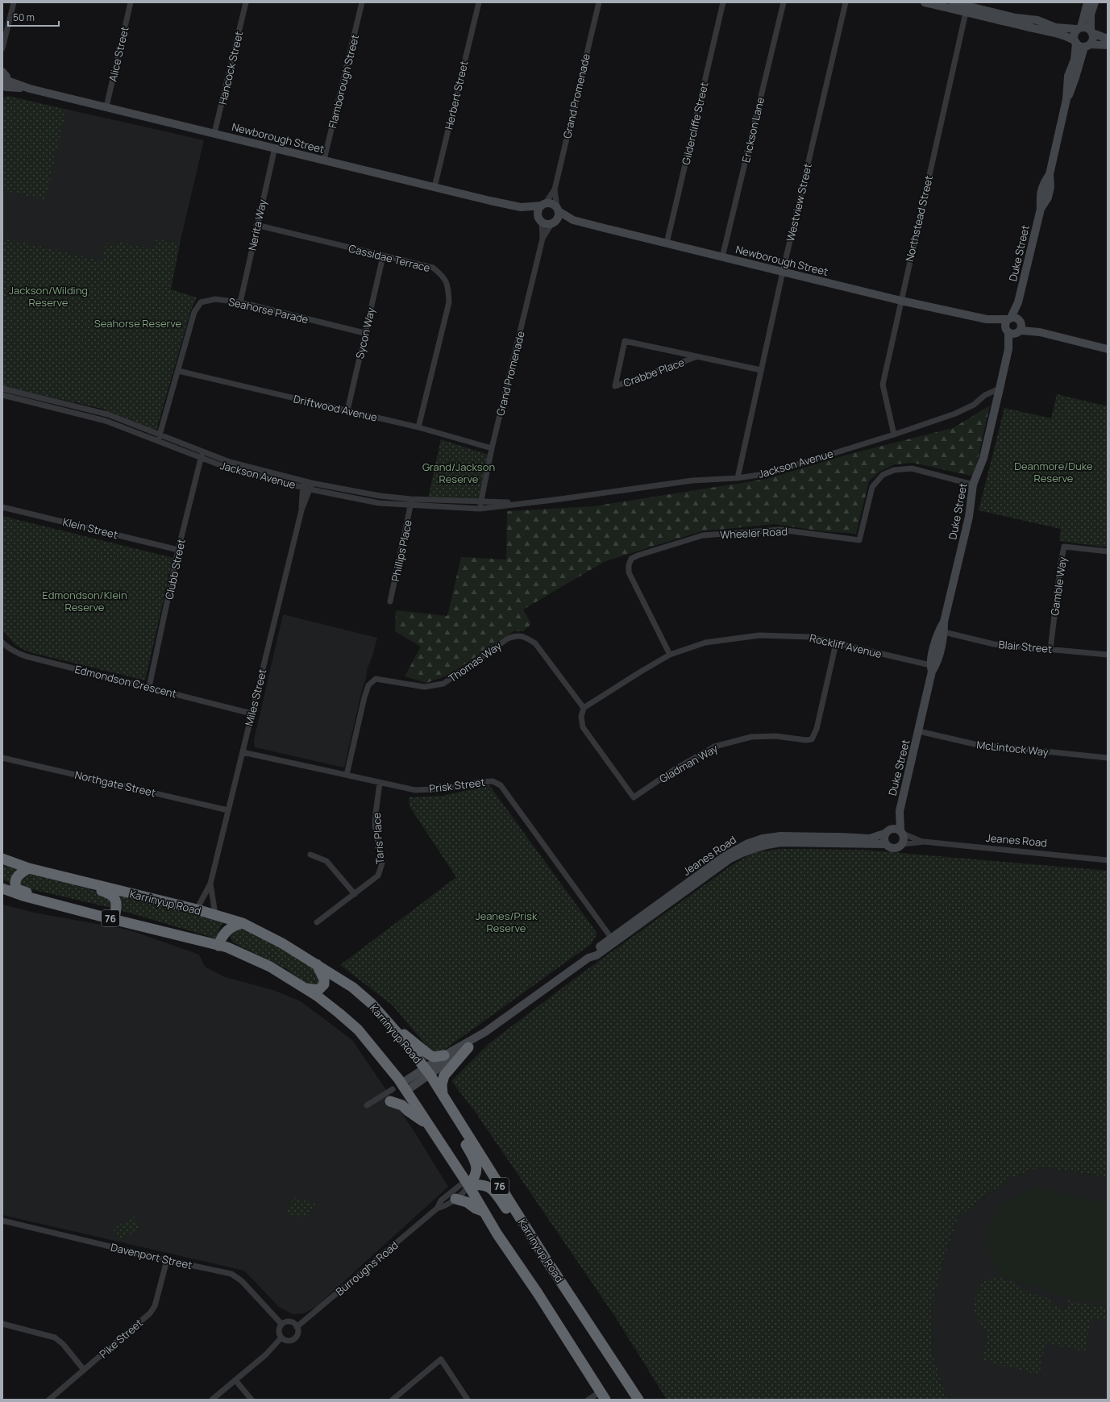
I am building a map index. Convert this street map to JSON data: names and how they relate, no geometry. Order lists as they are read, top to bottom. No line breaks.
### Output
{"streets":{"highway":["Karrinyup Road","76"],"main road":["Newborough Street","Duke Street","Jeanes Road"],"street":["Alice Street","Hancock Street","Flamborough Street","Herbert Street","Grand Promenade","Gildercliffe Street","Erickson Lane","Westview Street","Northstead Street","Nerita Way","Cassidae Terrace","Seahorse Parade","Sycon Way","Crabbe Place","Driftwood Avenue","Jackson Avenue","Klein Street","Wheeler Road","Phillips Place","Clubb Street","Gamble Way","Rockliff Avenue","Blair Street","Thomas Way","Edmondson Crescent","Miles Street","McLintock Way","Gladman Way","Northgate Street","Prisk Street","Taris Place","Davenport Street","Burroughs Road","Pike Street"]},"crossings":[["Alice Street","Newborough Street"],["Hancock Street","Newborough Street"],["Flamborough Street","Newborough Street"],["Herbert Street","Newborough Street"],["Grand Promenade","Newborough Street"],["Grand Promenade","Driftwood Avenue"],["Grand Promenade","Jackson Avenue"],["Gildercliffe Street","Newborough Street"],["Erickson Lane","Newborough Street"],["Newborough Street","Westview Street"],["Newborough Street","Northstead Street"],["Newborough Street","Nerita Way"],["Newborough Street","Duke Street"],["Westview Street","Crabbe Place"],["Westview Street","Jackson Avenue"],["Northstead Street","Jackson Avenue"],["Nerita Way","Cassidae Terrace"],["Nerita Way","Seahorse Parade"],["Duke Street","Jackson Avenue"],["Duke Street","Wheeler Road"],["Duke Street","Rockliff Avenue"],["Duke Street","Blair Street"],["Duke Street","McLintock Way"],["Duke Street","Jeanes Road"],["Cassidae Terrace","Sycon Way"],["Cassidae Terrace","Driftwood Avenue"],["Seahorse Parade","Sycon Way"],["Seahorse Parade","Driftwood Avenue"],["Seahorse Parade","Jackson Avenue"],["Sycon Way","Driftwood Avenue"],["Jackson Avenue","Phillips Place"],["Jackson Avenue","Clubb Street"],["Jackson Avenue","Miles Street"],["Klein Street","Clubb Street"],["Wheeler Road","Rockliff Avenue"],["Clubb Street","Edmondson Crescent"],["Gamble Way","Blair Street"],["Rockliff Avenue","Thomas Way"],["Rockliff Avenue","Gladman Way"],["Thomas Way","Gladman Way"],["Thomas Way","Prisk Street"],["Edmondson Crescent","Miles Street"],["Miles Street","Northgate Street"],["Miles Street","Prisk Street"],["Miles Street","Karrinyup Road"],["Prisk Street","Taris Place"],["Prisk Street","Jeanes Road"],["Jeanes Road","Karrinyup Road"],["Jeanes Road","76"],["76","Burroughs Road"],["Davenport Street","Burroughs Road"],["Davenport Street","Pike Street"]],"parks":["Jackson/Wilding Reserve","Seahorse Reserve","Deanmore/Duke Reserve","Grand/Jackson Reserve","Edmondson/Klein Reserve","Jeanes/Prisk Reserve"],"scale_bar":"50 m"}
